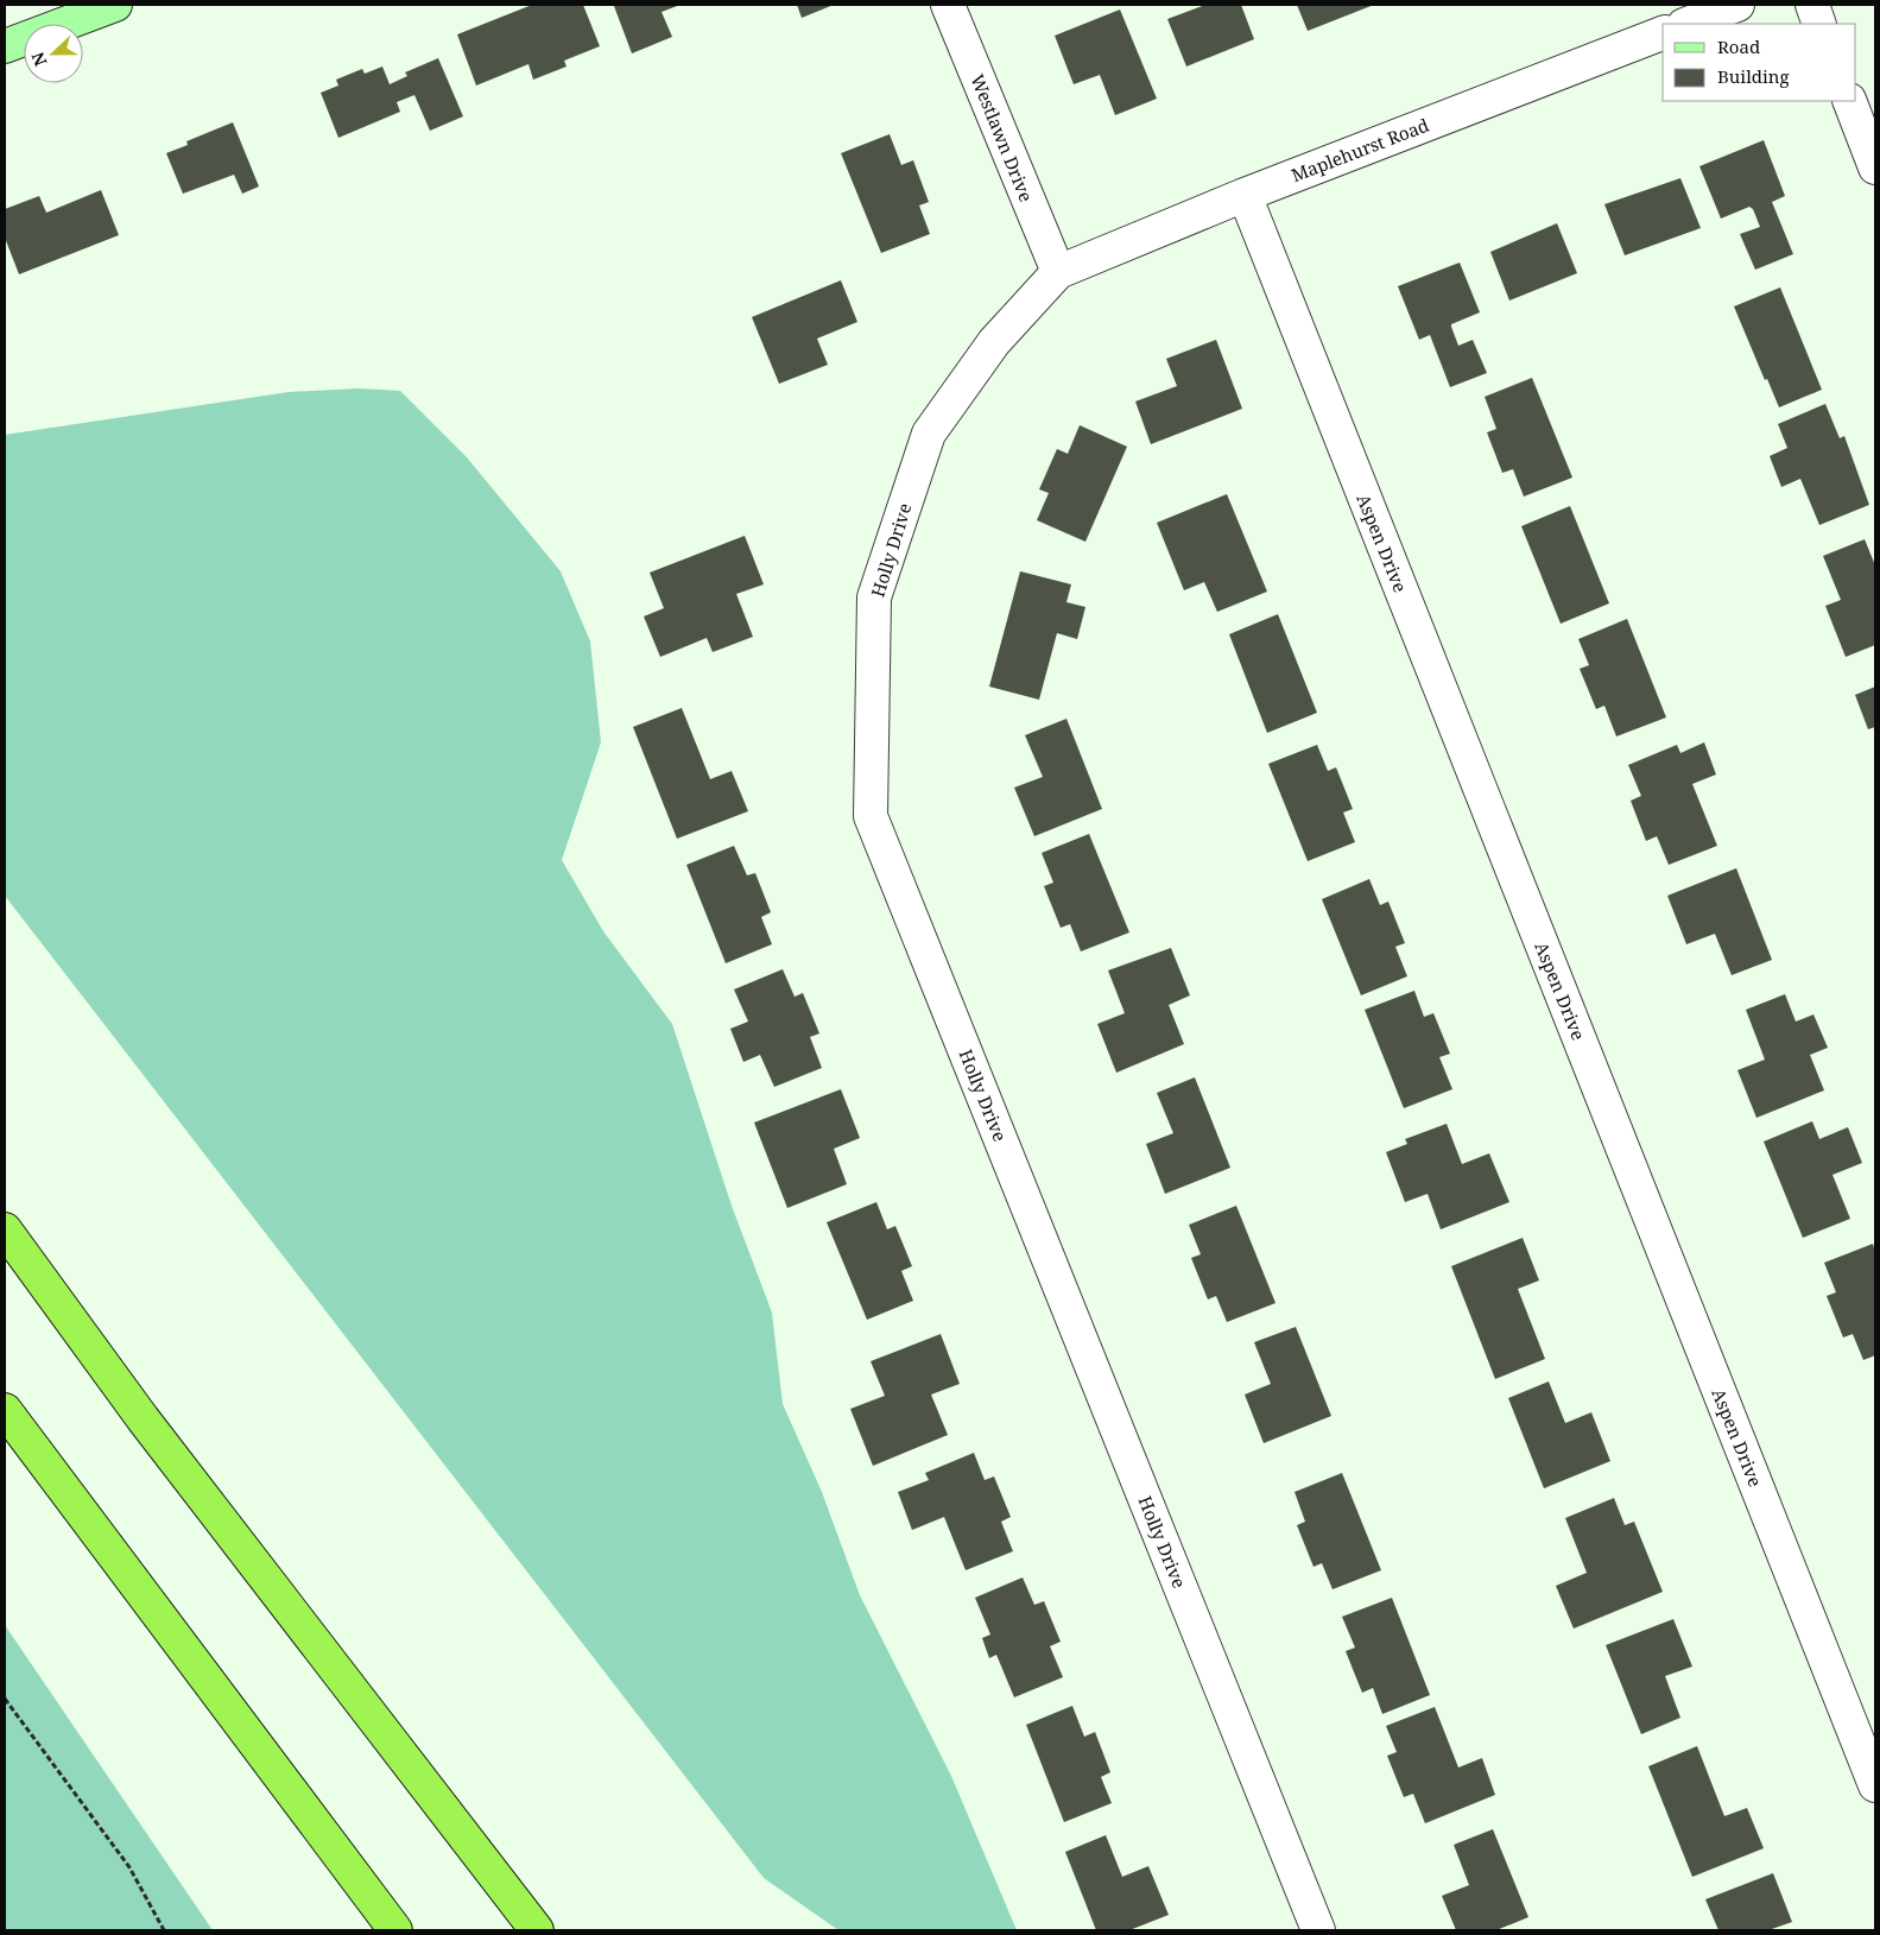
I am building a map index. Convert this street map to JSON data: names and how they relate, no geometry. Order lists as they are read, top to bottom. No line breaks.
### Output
{"streets":{"street":["Westlawn Drive","Maplehurst Road","Aspen Drive","Holly Drive"]},"crossings":[["Westlawn Drive","Maplehurst Road"],["Westlawn Drive","Holly Drive"],["Maplehurst Road","Aspen Drive"],["Maplehurst Road","Holly Drive"]],"legend":["Road","Building"],"north":"left"}
